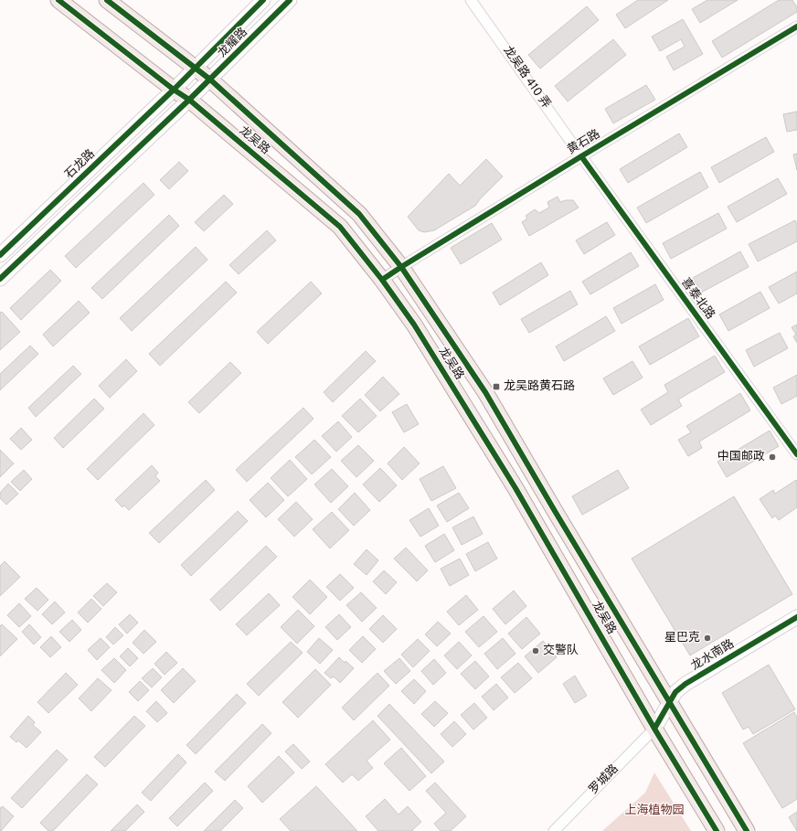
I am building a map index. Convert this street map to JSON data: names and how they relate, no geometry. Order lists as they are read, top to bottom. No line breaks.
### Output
{"streets":{"main road":["龙耀路","龙吴路","石龙路","龙水南路"],"street":["龙吴路 410 弄","黄石路","喜泰北路","罗城路"]},"crossings":[["龙耀路","龙吴路"],["龙耀路","石龙路"],["龙吴路 410 弄","黄石路"],["龙吴路 410 弄","喜泰北路"],["龙吴路","黄石路"],["龙吴路","石龙路"],["龙吴路","龙水南路"],["龙吴路","罗城路"],["黄石路","喜泰北路"],["龙水南路","罗城路"]],"parks":["上海植物园"],"places":{"transit":["龙吴路黄石路"],"other":["中国邮政","星巴克","交警队"]}}
